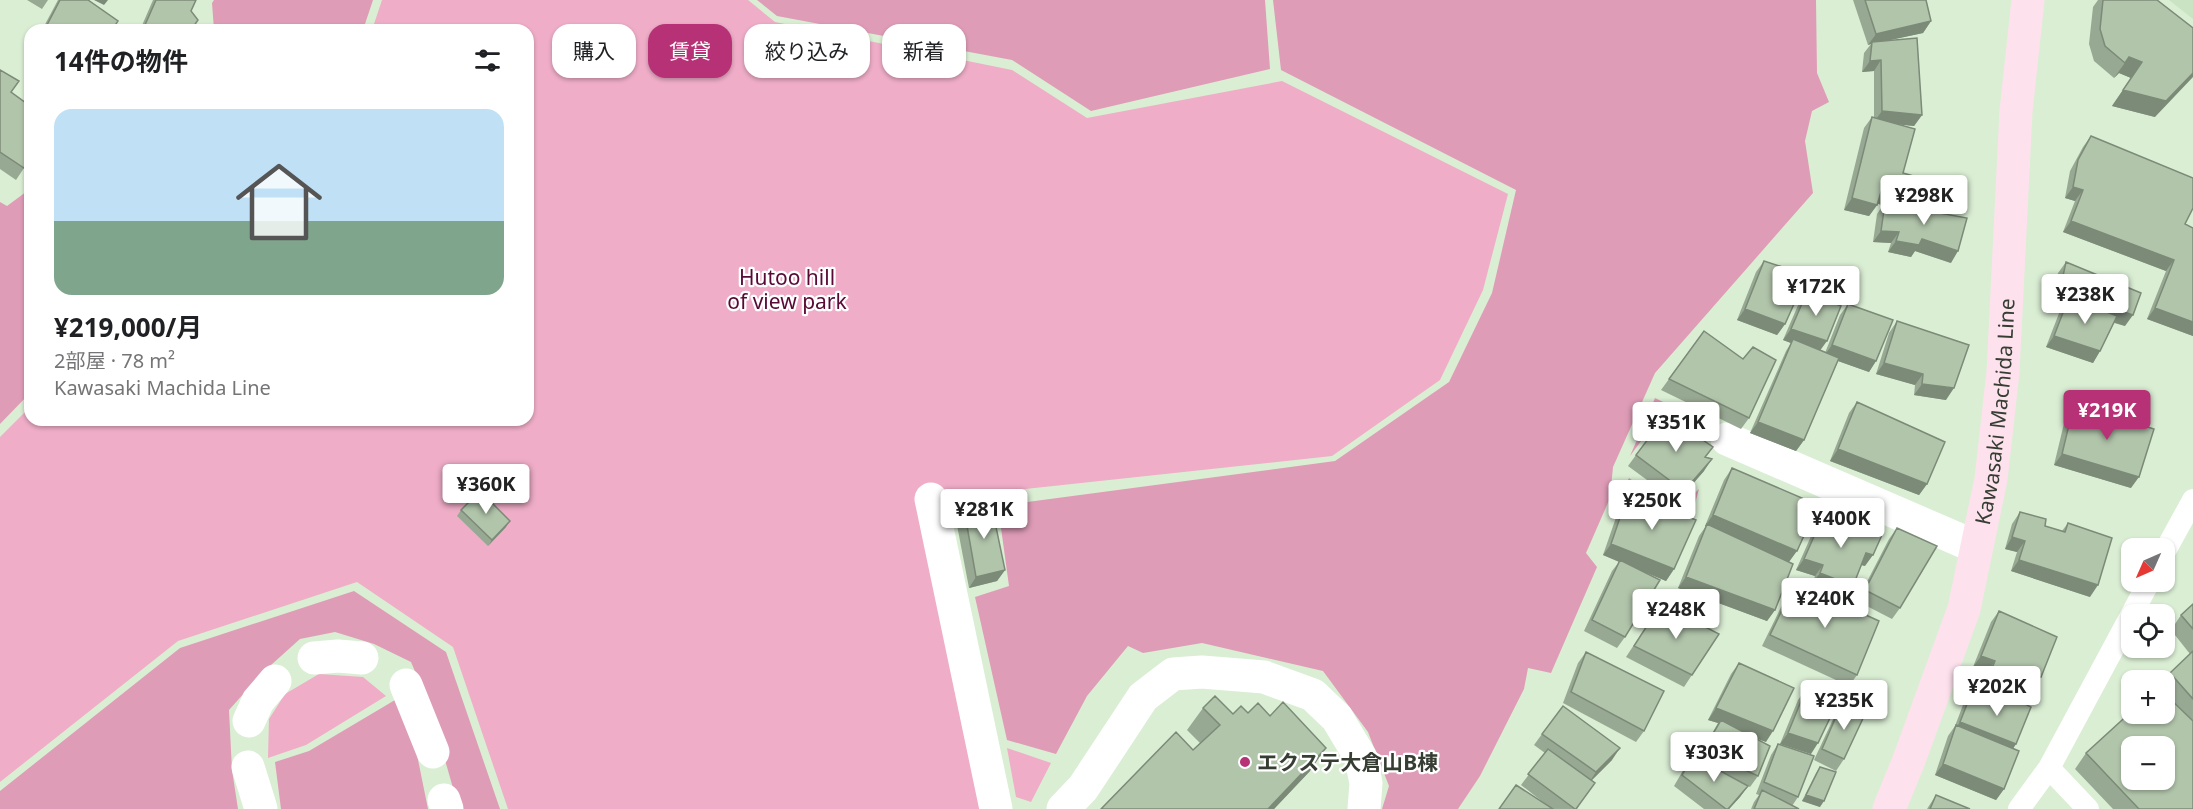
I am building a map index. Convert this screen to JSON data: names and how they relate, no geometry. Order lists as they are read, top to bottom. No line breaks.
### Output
{"streets":{"main road":["Kawasaki Machida Line"]},"parks":["Hutoo hill of view park"],"places":["エクステ大倉山B棟"],"north":"bottom left","page":{"chip":["購入","賃貸","絞り込み","新着"],"heading":"14件の物件","list":[{"name":"¥219,000/月","note":"2部屋 · 78 m² · Kawasaki Machida Line"}],"price":["¥298K","¥172K","¥238K","¥219K","¥351K","¥360K","¥250K","¥281K","¥400K","¥240K","¥248K","¥202K","¥235K","¥303K"],"map_buttons":["+","−"]}}
